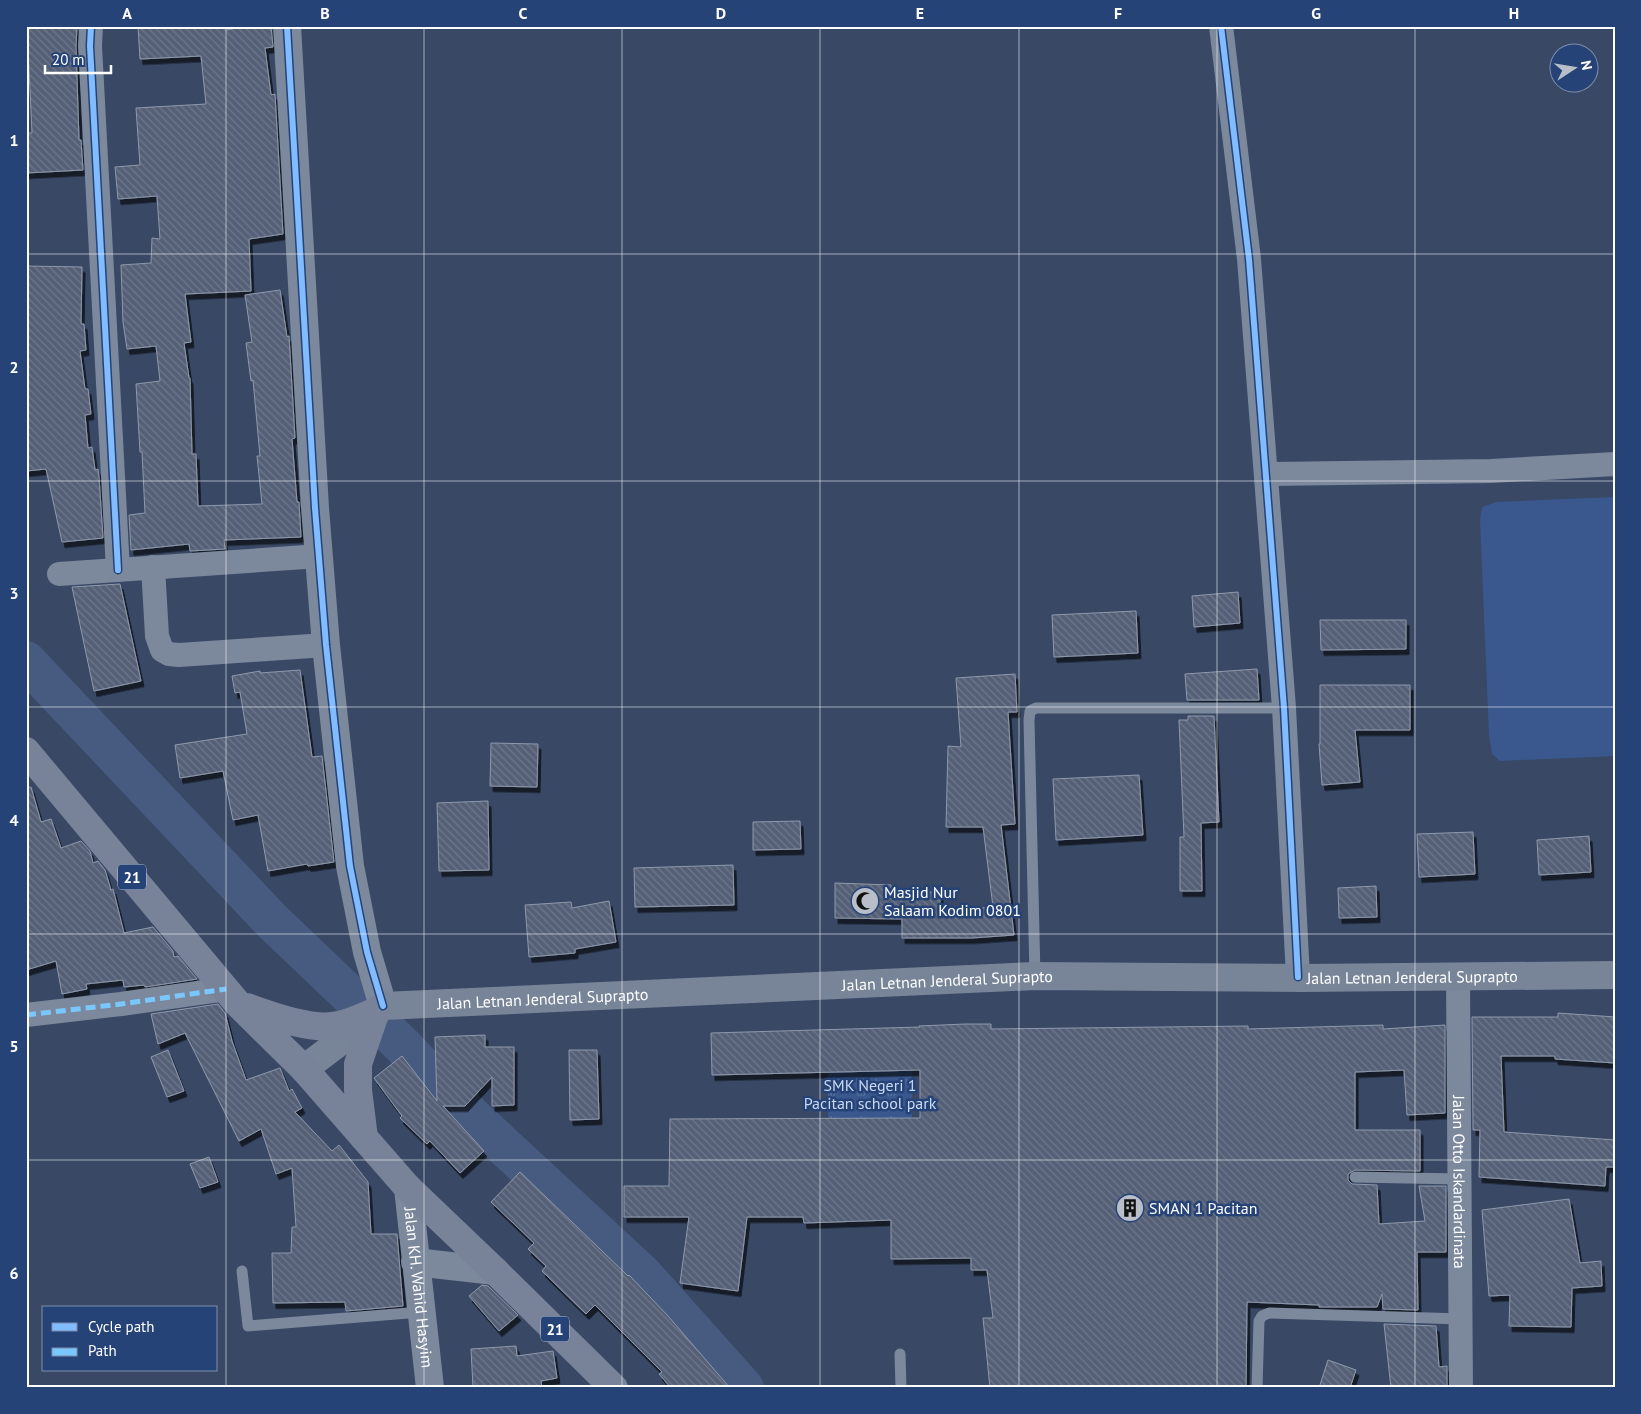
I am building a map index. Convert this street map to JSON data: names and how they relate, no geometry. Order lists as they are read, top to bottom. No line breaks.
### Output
{"streets":{"highway":["21"],"main road":["Jalan Letnan Jenderal Suprapto"],"street":["Jalan Otto Iskandardinata","Jalan KH. Wahid Hasyim"]},"crossings":[["21","Jalan KH. Wahid Hasyim"],["Jalan Letnan Jenderal Suprapto","Jalan Otto Iskandardinata"]],"parks":["SMK Negeri 1 Pacitan school park"],"places":{"mosque":["Masjid Nur Salaam Kodim 0801"],"building":["SMAN 1 Pacitan"]},"legend":["Cycle path","Path"],"scale_bar":"20 m","north":"right","grid":{"columns":["A","B","C","D","E","F","G","H"],"rows":["1","2","3","4","5","6"]}}
